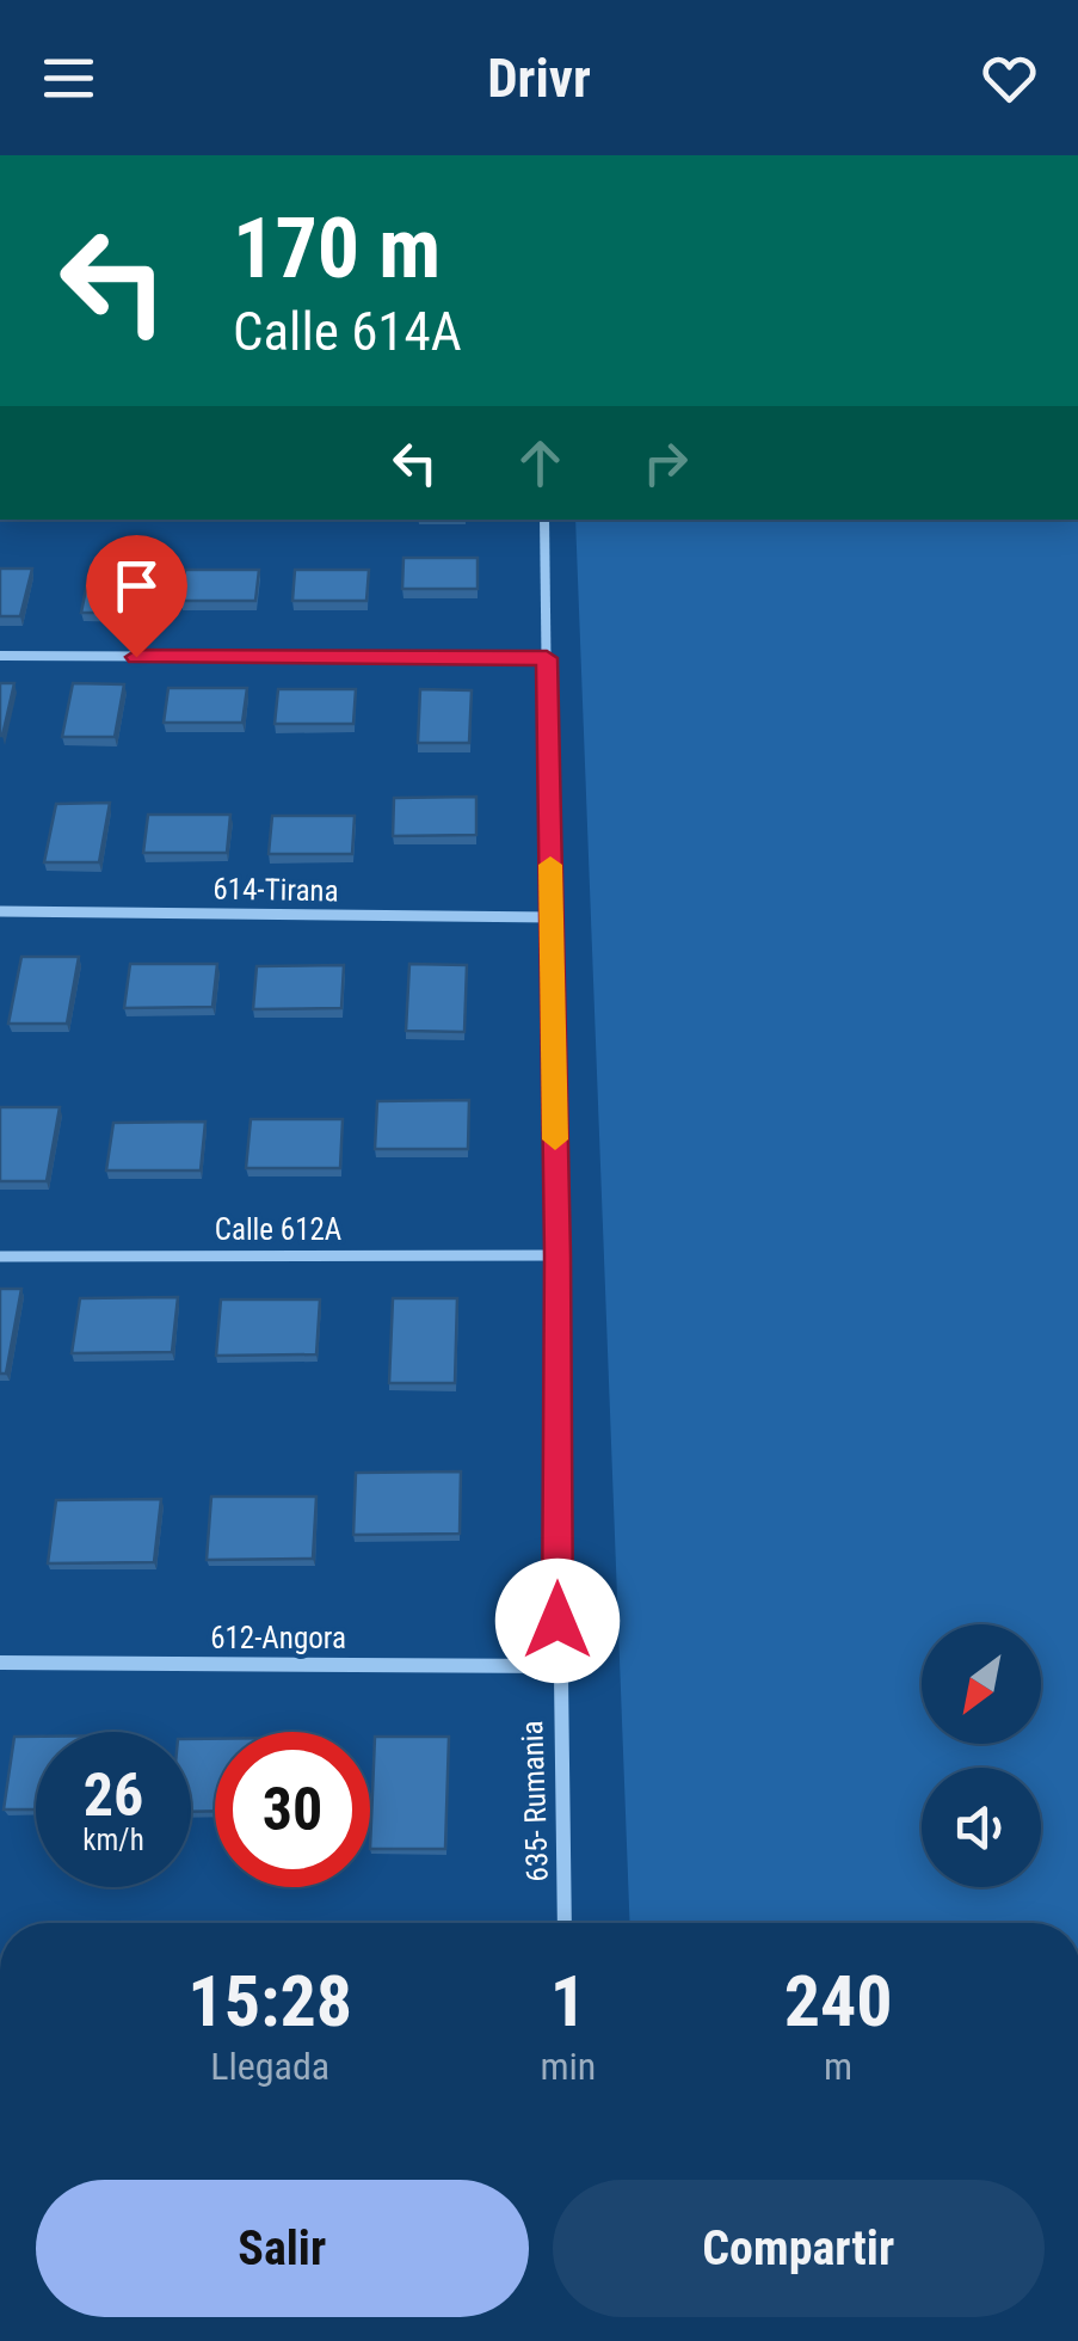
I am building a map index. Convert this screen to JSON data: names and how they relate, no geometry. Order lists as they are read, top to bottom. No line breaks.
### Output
{"streets":{"street":["614-Tirana","Calle 612A","612-Angora","635- Rumania"]},"crossings":[["614-Tirana","635- Rumania"],["Calle 612A","635- Rumania"],["612-Angora","635- Rumania"]],"north":"bottom left","page":{"header":"Drivr","turn":["170 m","Calle 614A"],"speed":"26 km/h","limit":"30","eta":["15:28","Llegada","1","min","240","m"],"buttons":["Salir","Compartir"]}}
